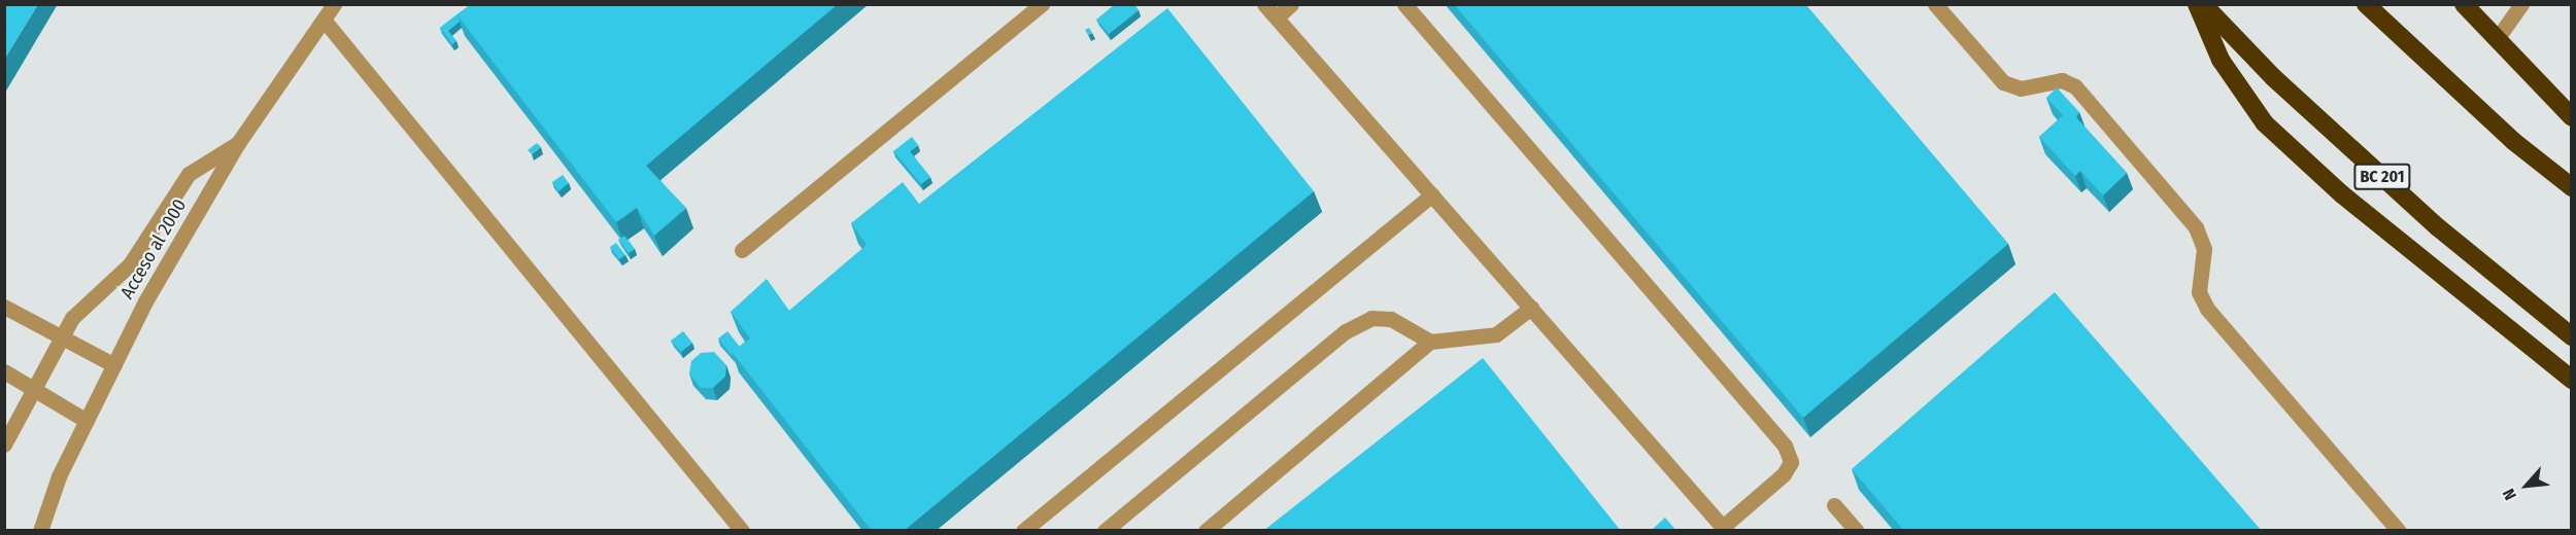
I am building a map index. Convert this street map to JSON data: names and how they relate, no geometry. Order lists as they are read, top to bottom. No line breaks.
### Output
{"streets":{"highway":["BC 201"],"street":["Acceso al 2000"]},"north":"bottom left"}
